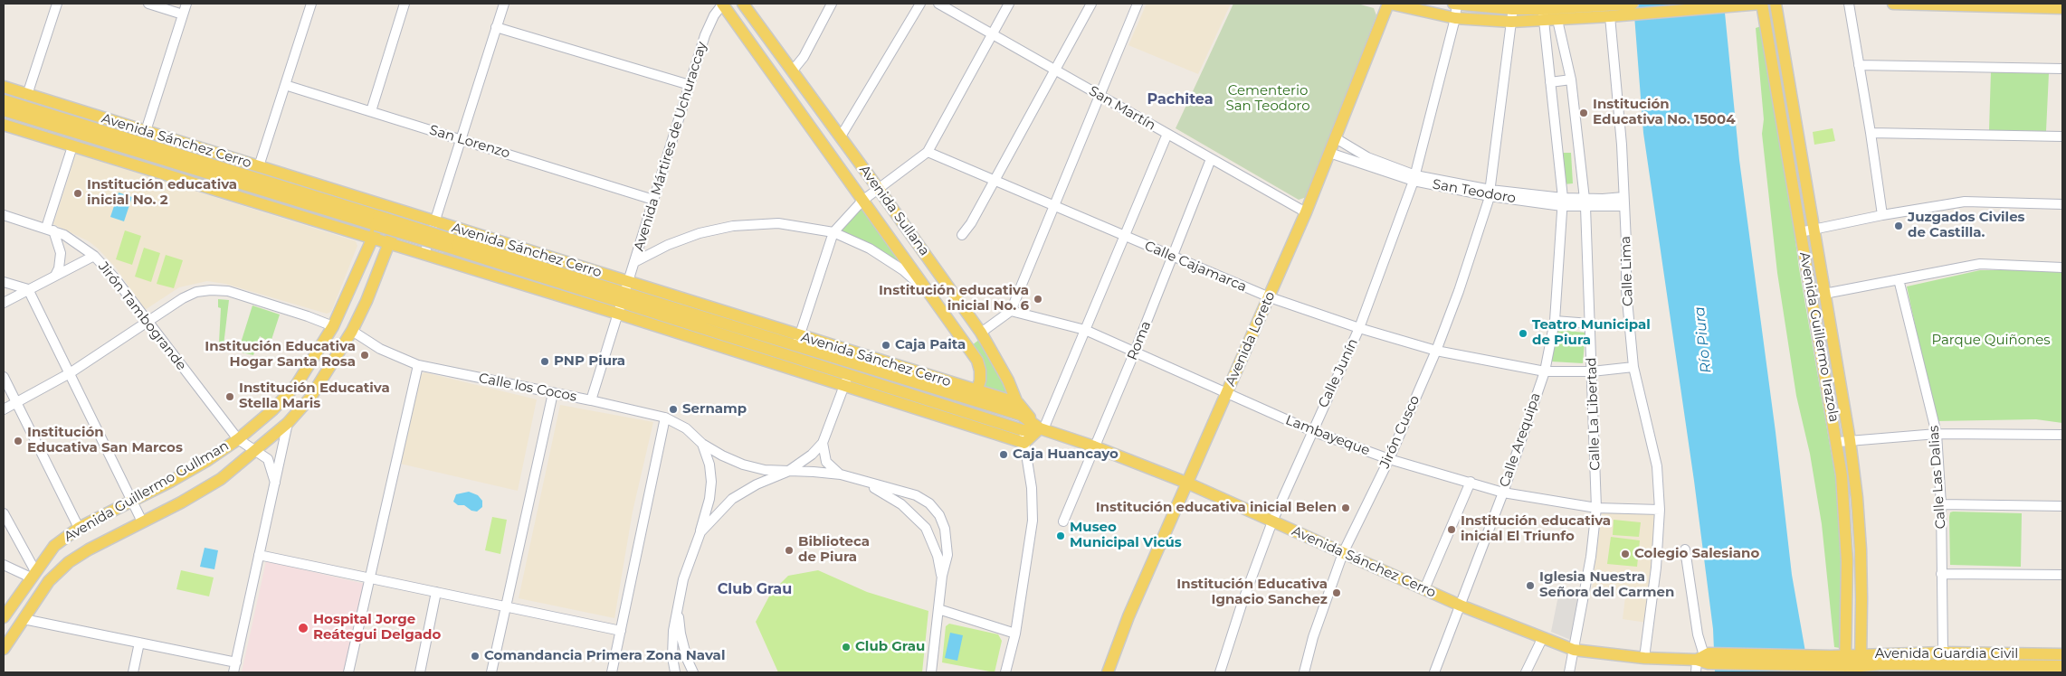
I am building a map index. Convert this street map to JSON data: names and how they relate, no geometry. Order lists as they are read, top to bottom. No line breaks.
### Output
{"streets":{"main road":["Avenida Sánchez Cerro","Avenida Sullana","Avenida Guillermo Irazola","Avenida Loreto","Avenida Guillermo Gullman","Avenida Guardia Civil"],"street":["San Martín","San Lorenzo","Avenida Mártires de Uchuraccay","San Teodoro","Calle Cajamarca","Calle Lima","Jirón Tambogrande","Roma","Calle Junín","Calle los Cocos","Calle La Libertad","Jirón Cusco","Lambayeque","Calle Arequipa","Calle Las Dalias"]},"crossings":[["San Martín","Avenida Loreto"],["San Martín","Roma"],["Avenida Sánchez Cerro","Avenida Mártires de Uchuraccay"],["Avenida Sánchez Cerro","Avenida Sullana"],["Avenida Sánchez Cerro","Calle Lima"],["Avenida Sánchez Cerro","Avenida Loreto"],["Avenida Sánchez Cerro","Roma"],["Avenida Sánchez Cerro","Calle Junín"],["Avenida Sánchez Cerro","Calle La Libertad"],["Avenida Sánchez Cerro","Jirón Cusco"],["Avenida Sánchez Cerro","Calle Arequipa"],["Avenida Sánchez Cerro","Avenida Guillermo Gullman"],["Avenida Sánchez Cerro","Avenida Guardia Civil"],["San Lorenzo","Avenida Mártires de Uchuraccay"],["Avenida Mártires de Uchuraccay","Avenida Sullana"],["Avenida Mártires de Uchuraccay","Calle los Cocos"],["San Teodoro","Calle Lima"],["San Teodoro","Avenida Loreto"],["San Teodoro","Calle Junín"],["San Teodoro","Calle La Libertad"],["San Teodoro","Jirón Cusco"],["San Teodoro","Calle Arequipa"],["Calle Cajamarca","Calle Lima"],["Calle Cajamarca","Avenida Loreto"],["Calle Cajamarca","Roma"],["Calle Cajamarca","Calle Junín"],["Calle Cajamarca","Calle La Libertad"],["Calle Cajamarca","Jirón Cusco"],["Calle Cajamarca","Calle Arequipa"],["Calle Lima","Lambayeque"],["Jirón Tambogrande","Avenida Guillermo Gullman"],["Avenida Guillermo Irazola","Avenida Guardia Civil"],["Avenida Loreto","Lambayeque"],["Roma","Lambayeque"],["Calle Junín","Lambayeque"],["Calle los Cocos","Avenida Guillermo Gullman"],["Calle La Libertad","Lambayeque"],["Jirón Cusco","Lambayeque"],["Lambayeque","Calle Arequipa"],["Calle Las Dalias","Avenida Guardia Civil"]],"districts":["Pachitea","Club Grau"],"water":["Río Piura"],"parks":["Cementerio San Teodoro","Parque Quiñones"],"places":["Institución Educativa No. 15004","Institución educativa inicial No. 2","Juzgados Civiles de Castilla.","Institución educativa inicial No. 6","Teatro Municipal de Piura","Caja Paita","Institución Educativa Hogar Santa Rosa","PNP Piura","Institución Educativa Stella Maris","Sernamp","Institución Educativa San Marcos","Caja Huancayo","Institución educativa inicial Belen","Institución educativa inicial El Triunfo","Museo Municipal Vicús","Biblioteca de Piura","Colegio Salesiano","Iglesia Nuestra Señora del Carmen","Institución Educativa Ignacio Sanchez","Hospital Jorge Reátegui Delgado","Club Grau","Comandancia Primera Zona Naval"]}
